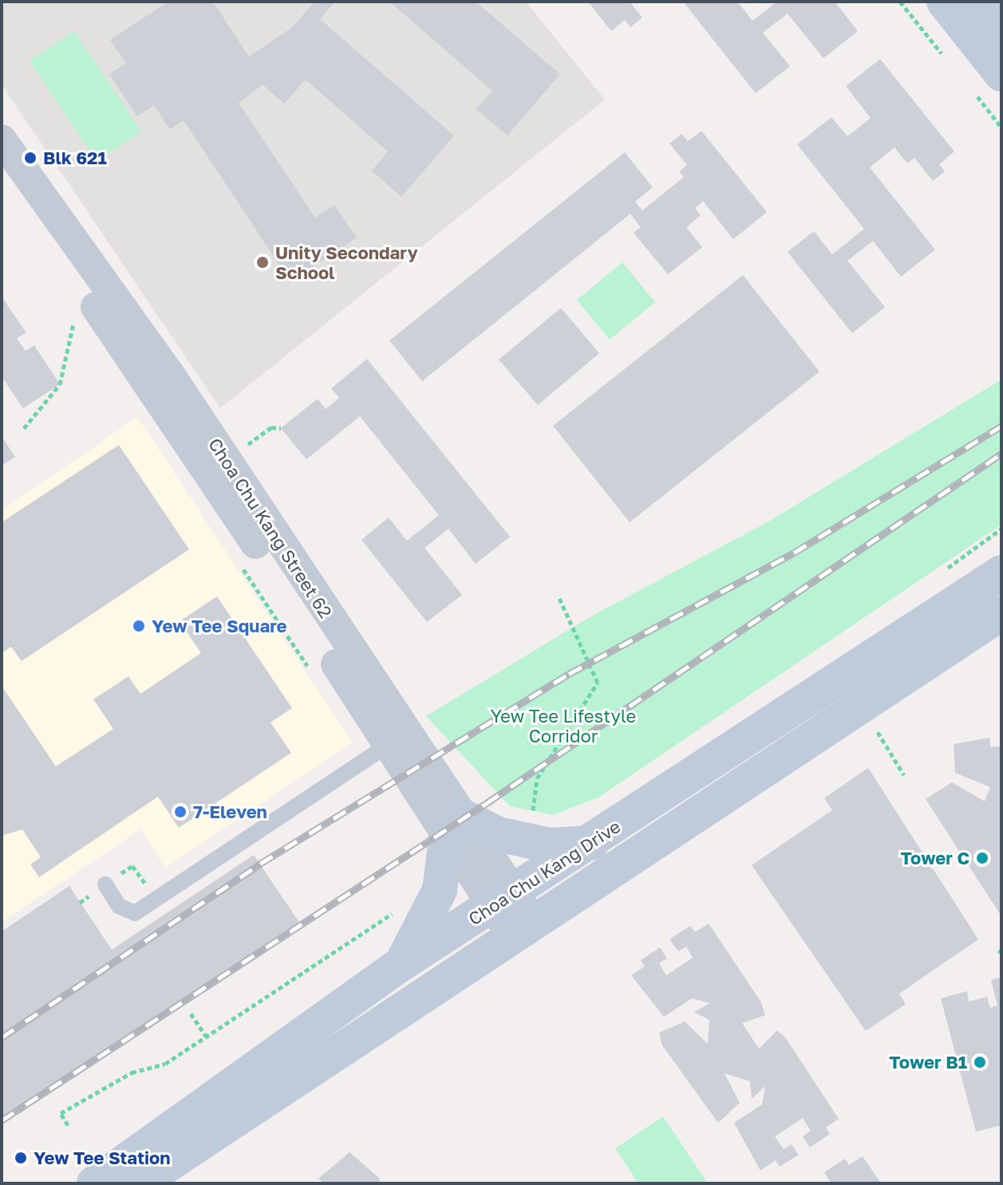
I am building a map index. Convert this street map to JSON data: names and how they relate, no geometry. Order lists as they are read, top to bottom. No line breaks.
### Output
{"streets":{"main road":["Choa Chu Kang Drive"],"street":["Choa Chu Kang Street 62"]},"crossings":[["Choa Chu Kang Street 62","Choa Chu Kang Drive"]],"parks":["Yew Tee Lifestyle Corridor"],"places":["Blk 621","Unity Secondary School","Yew Tee Square","7-Eleven","Tower C","Tower B1","Yew Tee Station"]}
